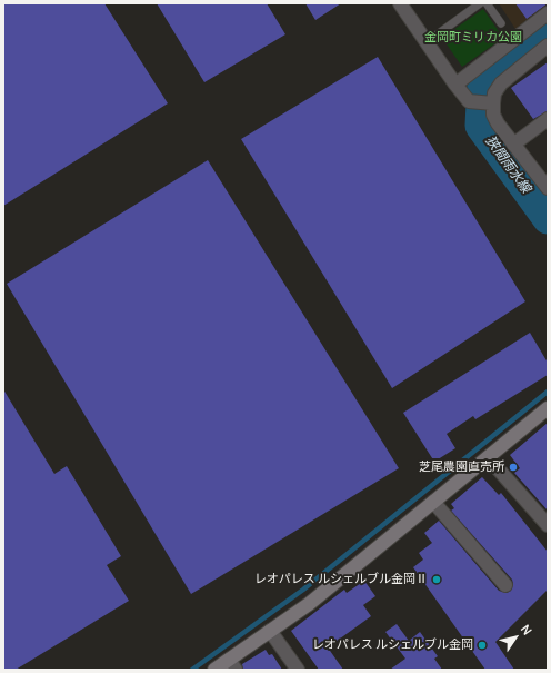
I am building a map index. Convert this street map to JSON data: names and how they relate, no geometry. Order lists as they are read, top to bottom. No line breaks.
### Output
{"water":["狭間雨水線"],"parks":["金岡町ミリカ公園"],"places":["芝尾農園直売所","レオパレス ルシェルブル金岡Ⅱ","レオパレス ルシェルブル金岡"],"north":"top right"}
